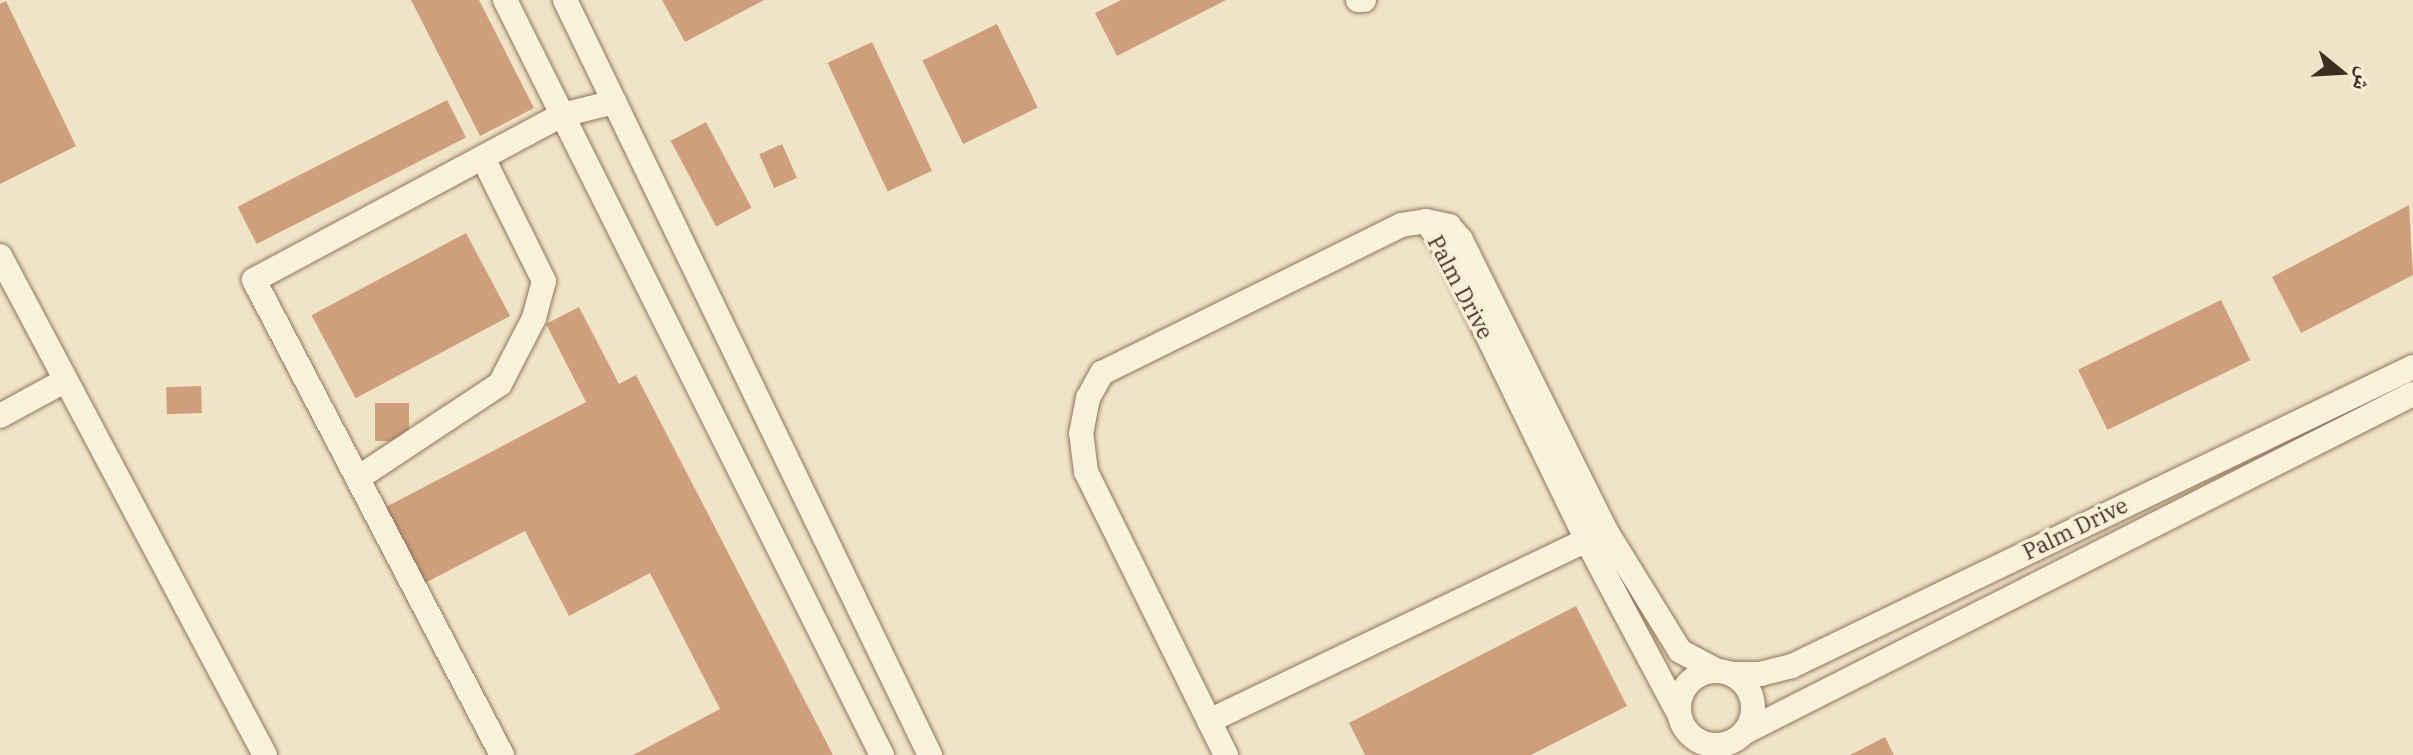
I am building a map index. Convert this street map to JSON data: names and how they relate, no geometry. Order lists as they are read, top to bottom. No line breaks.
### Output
{"streets":{"street":["Palm Drive"]},"north":"right"}
